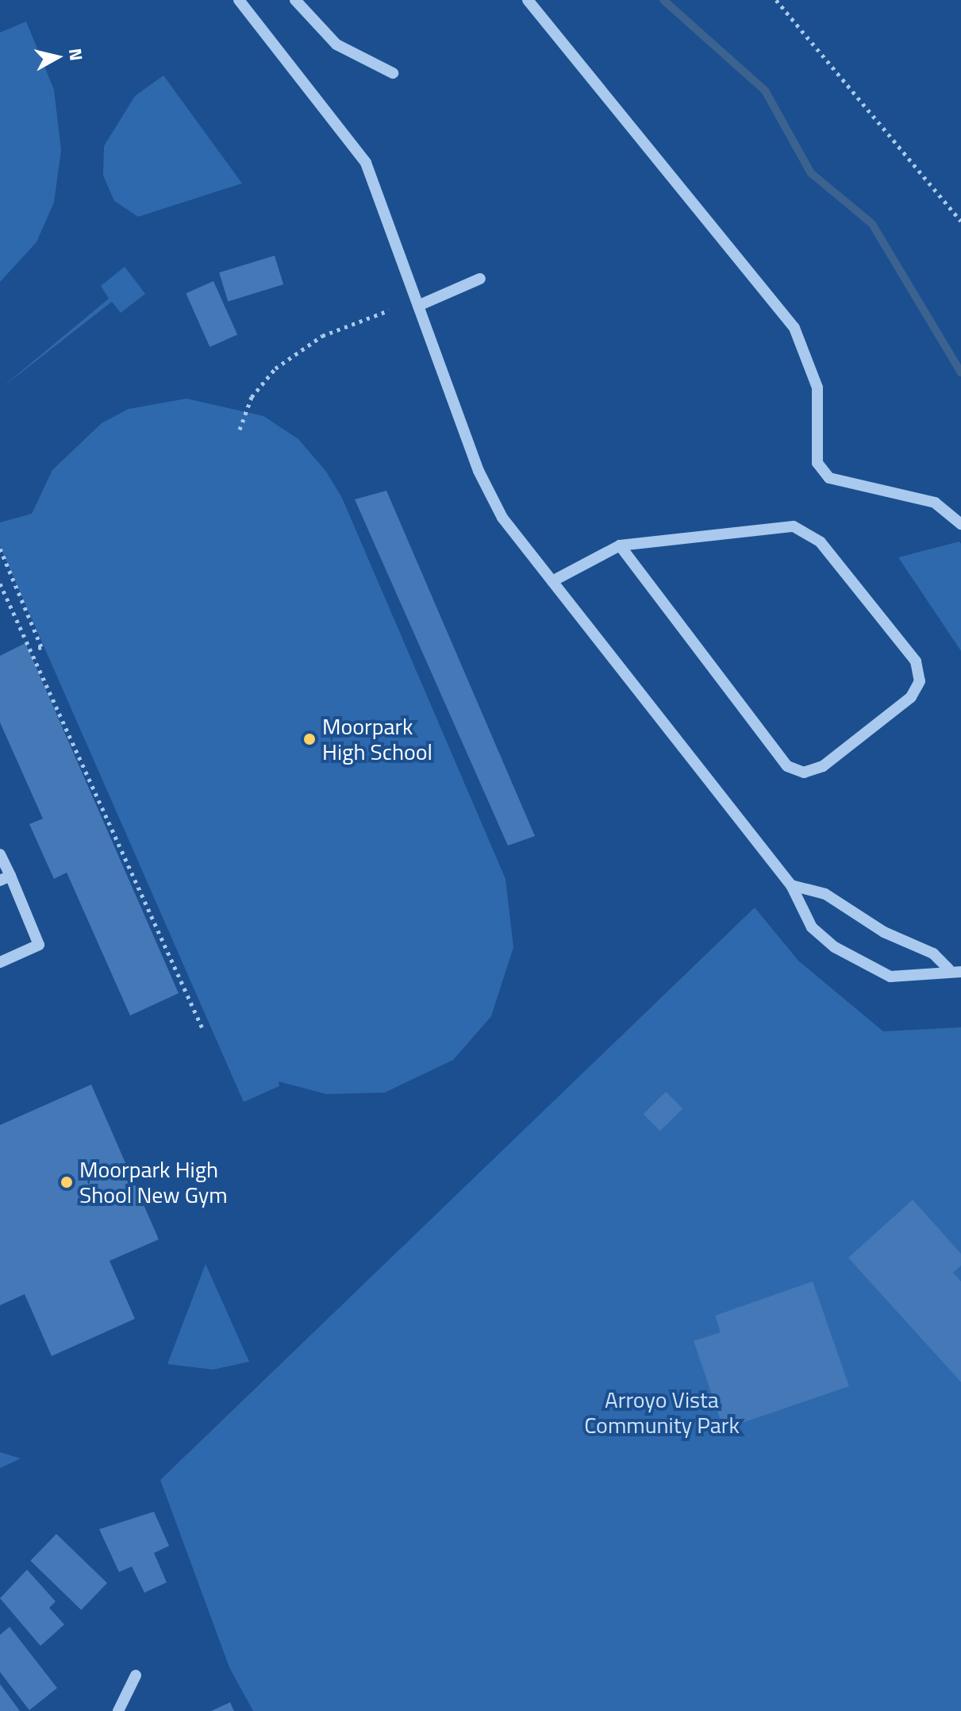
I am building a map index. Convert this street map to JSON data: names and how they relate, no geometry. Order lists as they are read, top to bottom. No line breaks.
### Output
{"parks":["Arroyo Vista Community Park"],"places":["Moorpark High School","Moorpark High Shool New Gym"],"north":"right"}
